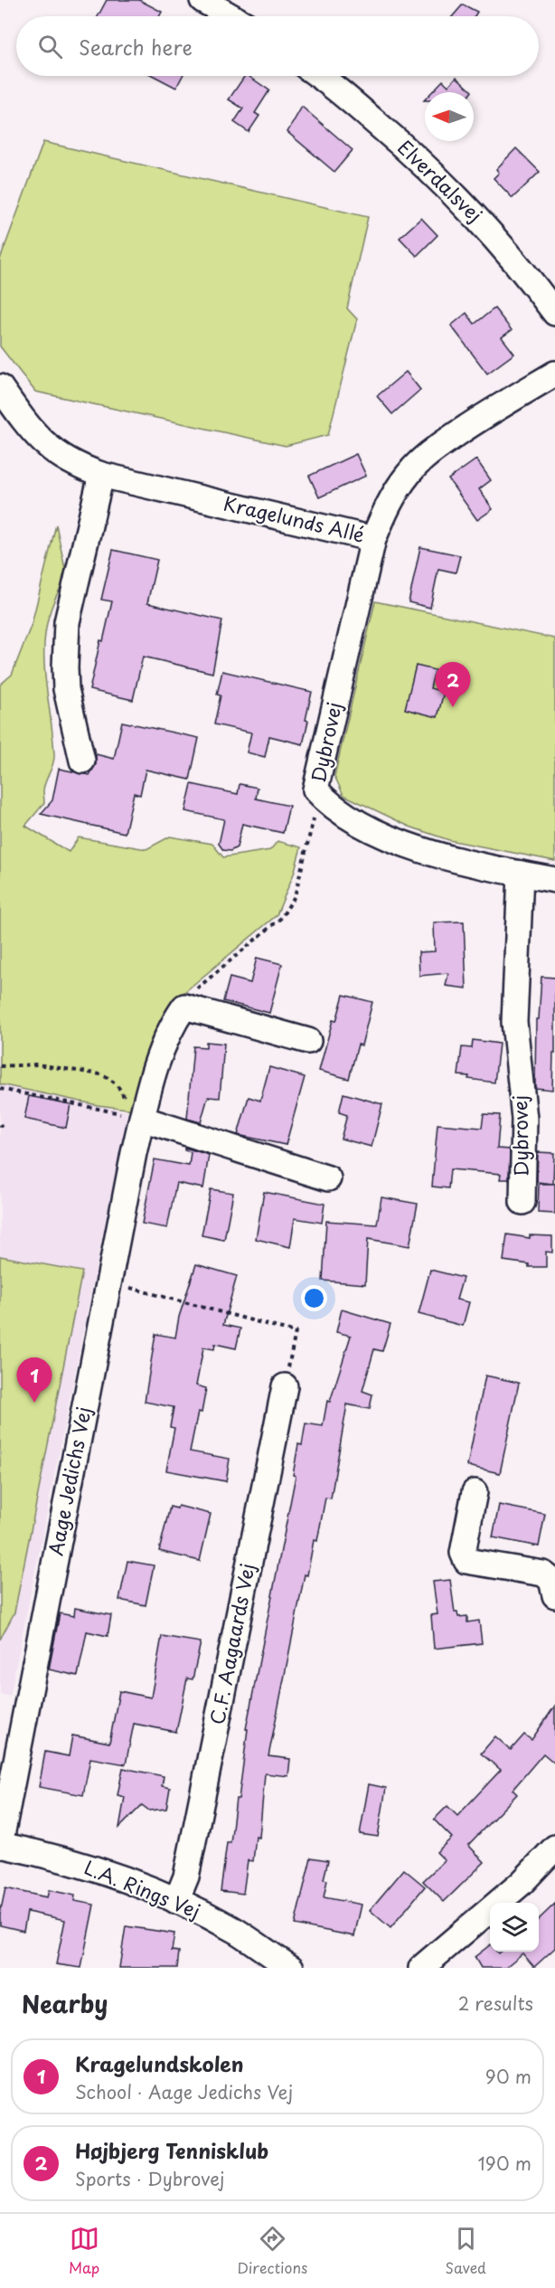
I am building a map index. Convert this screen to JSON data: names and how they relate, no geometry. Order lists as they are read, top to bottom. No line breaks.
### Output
{"streets":{"street":["Elverdalsvej","Kragelunds Allé","Dybrovej","Aage Jedichs Vej","C.F. Aagaards Vej","L.A. Rings Vej"]},"crossings":[["Kragelunds Allé","Dybrovej"],["Aage Jedichs Vej","L.A. Rings Vej"],["C.F. Aagaards Vej","L.A. Rings Vej"]],"north":"left","page":{"search":"Search here","pins":["2","1"],"heading":["Nearby","2 results"],"list":[{"mark":"1","name":"Kragelundskolen","note":"School · Aage Jedichs Vej","value":"90 m"},{"mark":"2","name":"Højbjerg Tennisklub","note":"Sports · Dybrovej","value":"190 m"}],"nav":["Map","Directions","Saved"]}}
